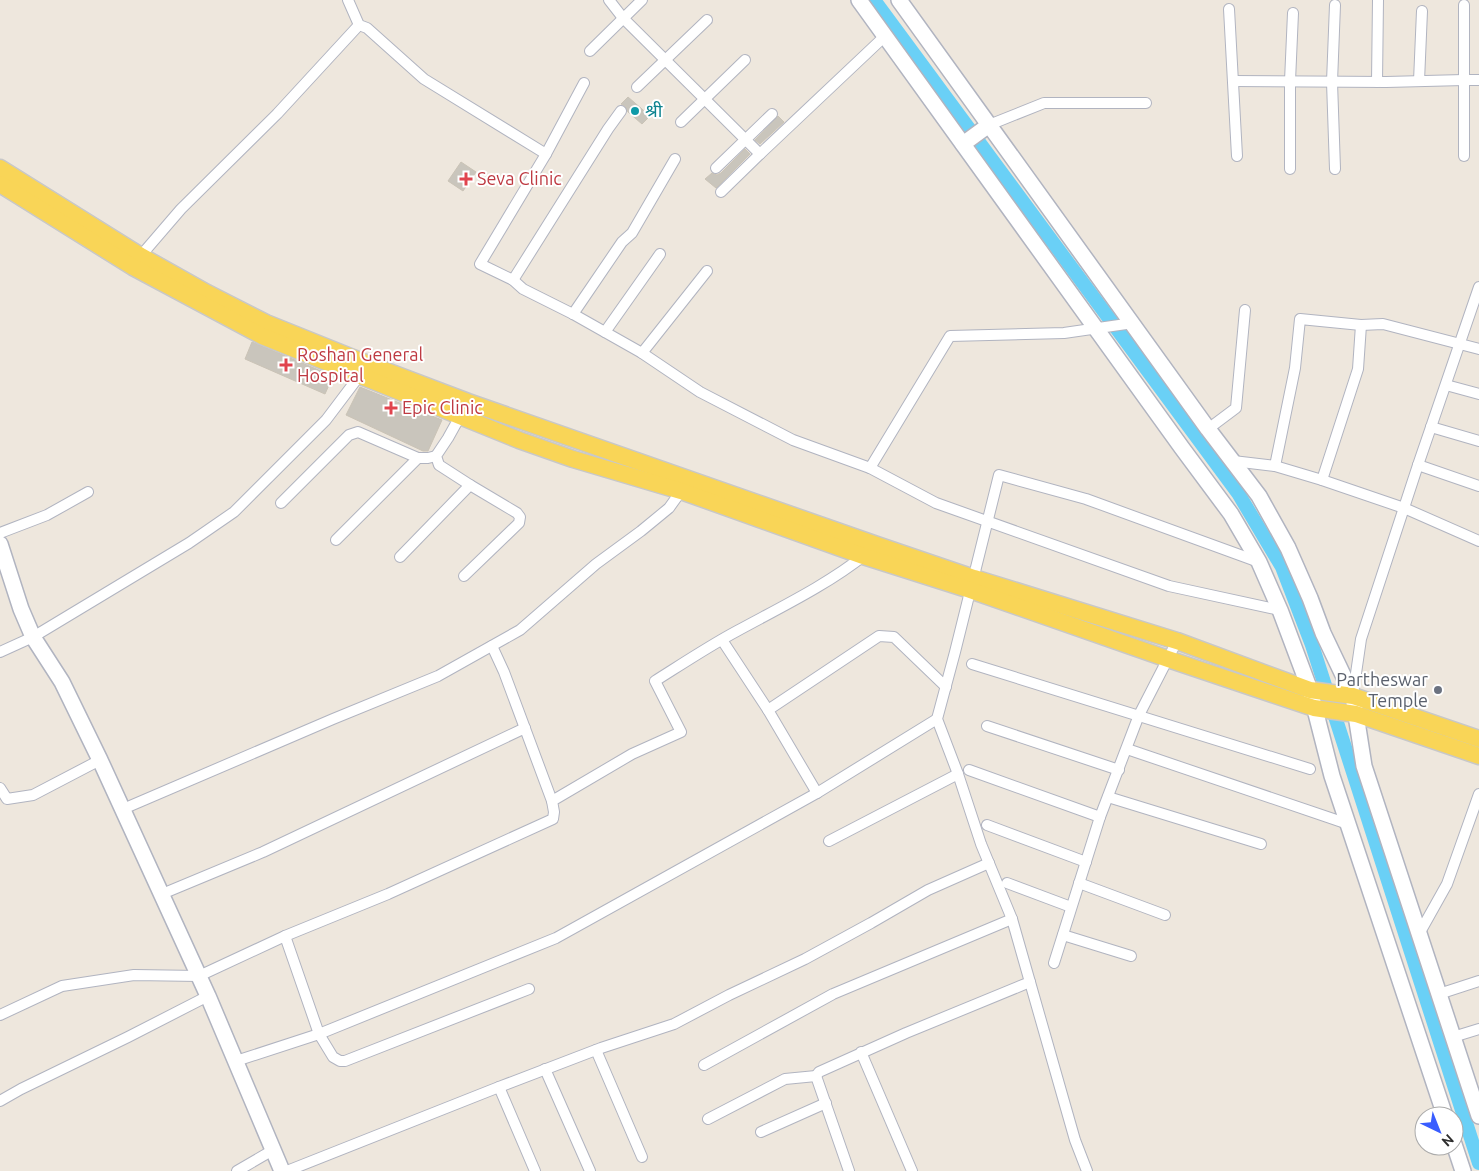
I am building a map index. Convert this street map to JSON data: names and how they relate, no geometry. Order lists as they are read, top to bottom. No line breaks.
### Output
{"places":{"other":["श्री","Partheswar Temple"],"health":["Seva Clinic","Roshan General Hospital","Epic Clinic"]},"north":"bottom right"}
